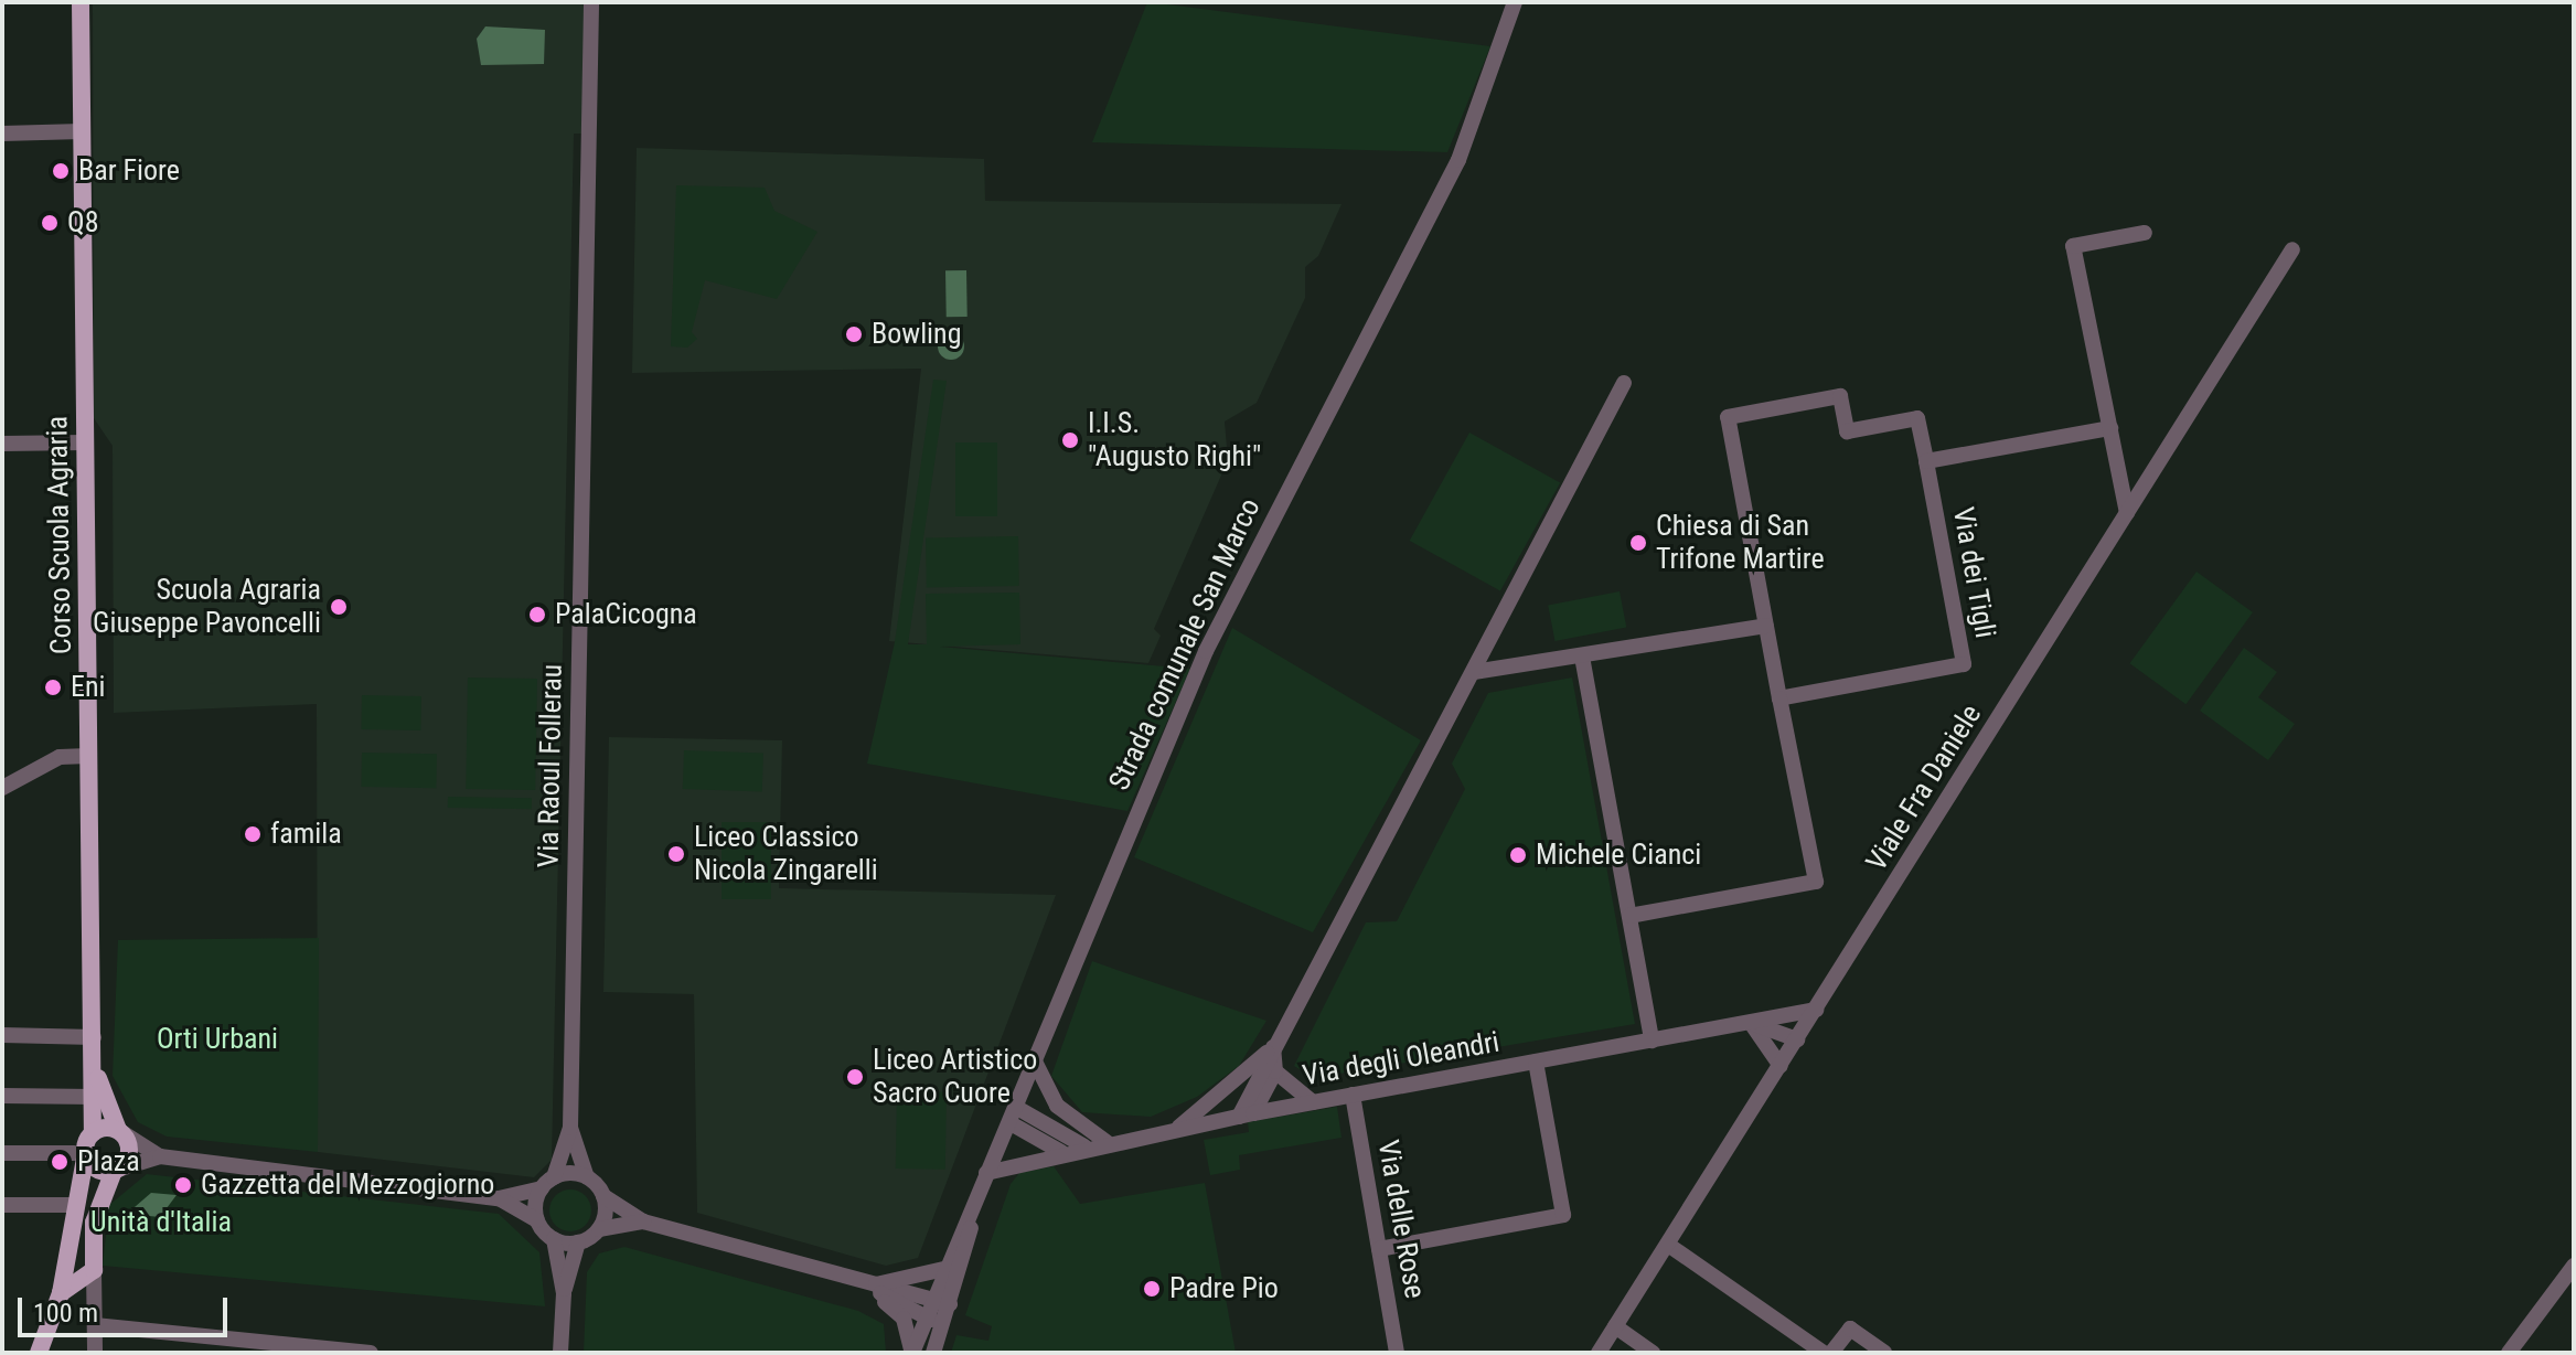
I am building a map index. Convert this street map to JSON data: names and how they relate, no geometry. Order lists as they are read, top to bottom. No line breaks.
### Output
{"streets":{"main road":["Corso Scuola Agraria"],"street":["Via dei Tigli","Strada comunale San Marco","Via Raoul Follerau","Viale Fra Daniele","Via degli Oleandri","Via delle Rose"]},"crossings":[["Strada comunale San Marco","Via degli Oleandri"],["Viale Fra Daniele","Via degli Oleandri"],["Via degli Oleandri","Via delle Rose"]],"parks":["Orti Urbani","Unità d'Italia"],"places":["Bar Fiore","Q8","Bowling","I.I.S. \"Augusto Righi\"","Chiesa di San Trifone Martire","Scuola Agraria Giuseppe Pavoncelli","PalaCicogna","Eni","famila","Liceo Classico Nicola Zingarelli","Michele Cianci","Liceo Artistico Sacro Cuore","Plaza","Gazzetta del Mezzogiorno","Padre Pio"],"scale_bar":"100 m"}
